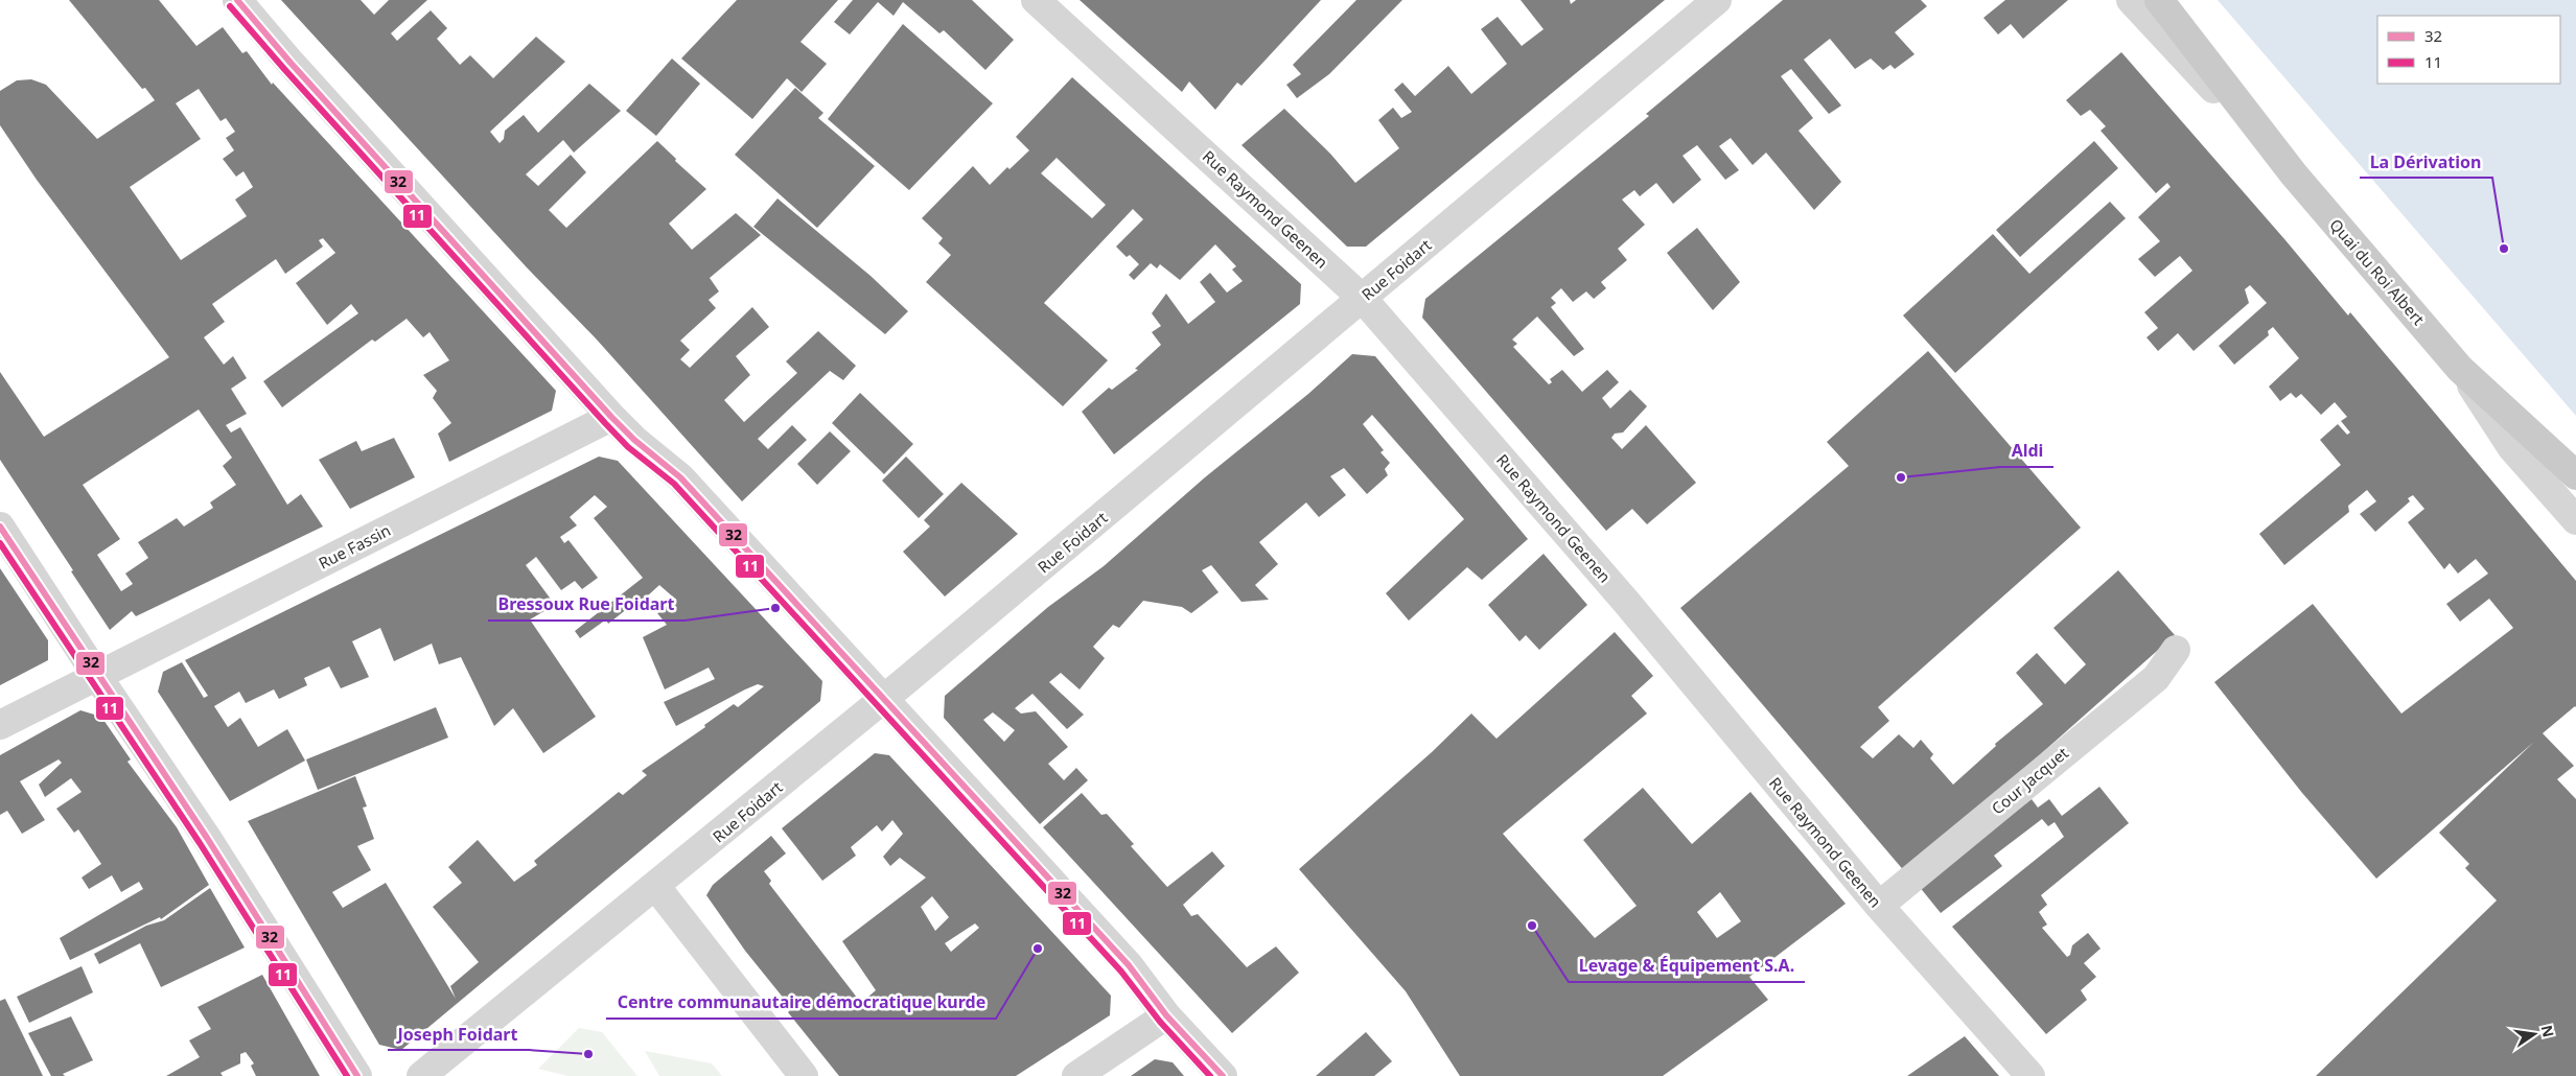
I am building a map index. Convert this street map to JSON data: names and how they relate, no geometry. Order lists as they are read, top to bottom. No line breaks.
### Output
{"streets":{"main road":["Quai du Roi Albert"],"street":["Rue Raymond Geenen","Rue Foidart","Rue Fassin","Cour Jacquet"]},"crossings":[["Rue Raymond Geenen","Rue Foidart"],["Rue Raymond Geenen","Cour Jacquet"]],"places":["La Dérivation","Aldi","Bressoux Rue Foidart","Levage & Équipement S.A.","Centre communautaire démocratique kurde","Joseph Foidart"],"lines":["transit line 32","transit line 11"],"legend":["32","11"],"north":"right"}
